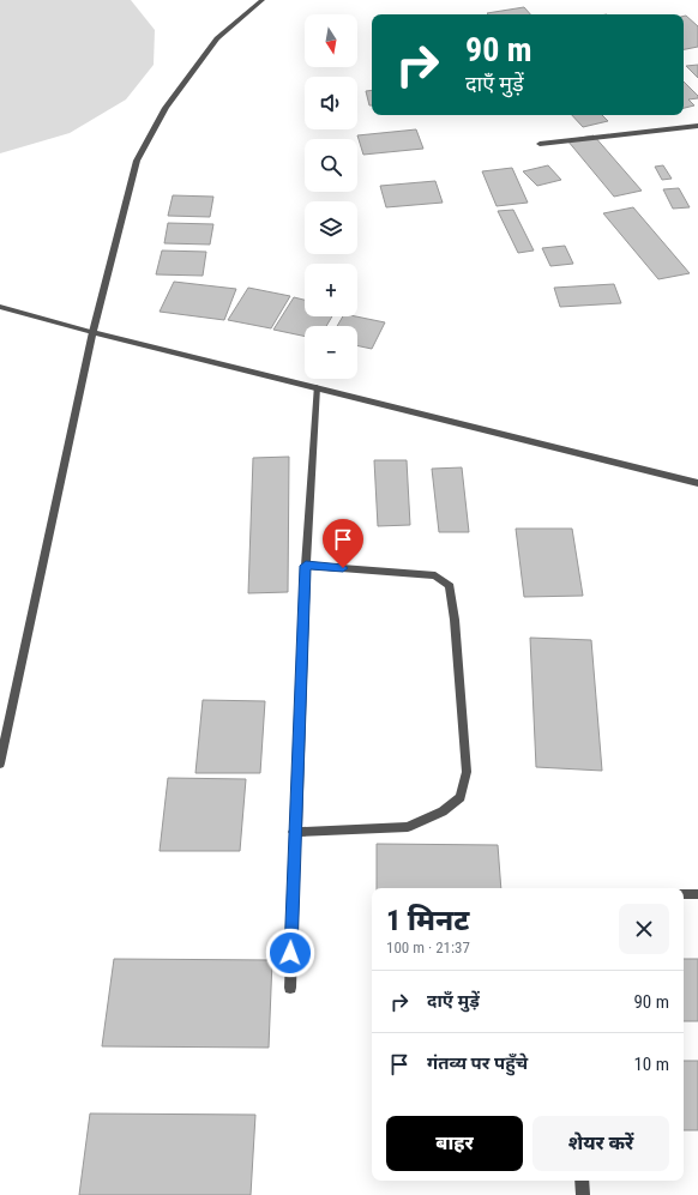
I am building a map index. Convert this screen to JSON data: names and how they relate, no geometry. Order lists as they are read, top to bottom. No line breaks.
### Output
{"north":"bottom","page":{"map_buttons":["+","−"],"turn":["90 m","दाएँ मुड़ें"],"heading":["1 मिनट","100 m · 21:37"],"list":[{"name":"दाएँ मुड़ें","value":"90 m"},{"name":"गंतव्य पर पहुँचे","value":"10 m"}],"buttons":["बाहर","शेयर करें"]}}
